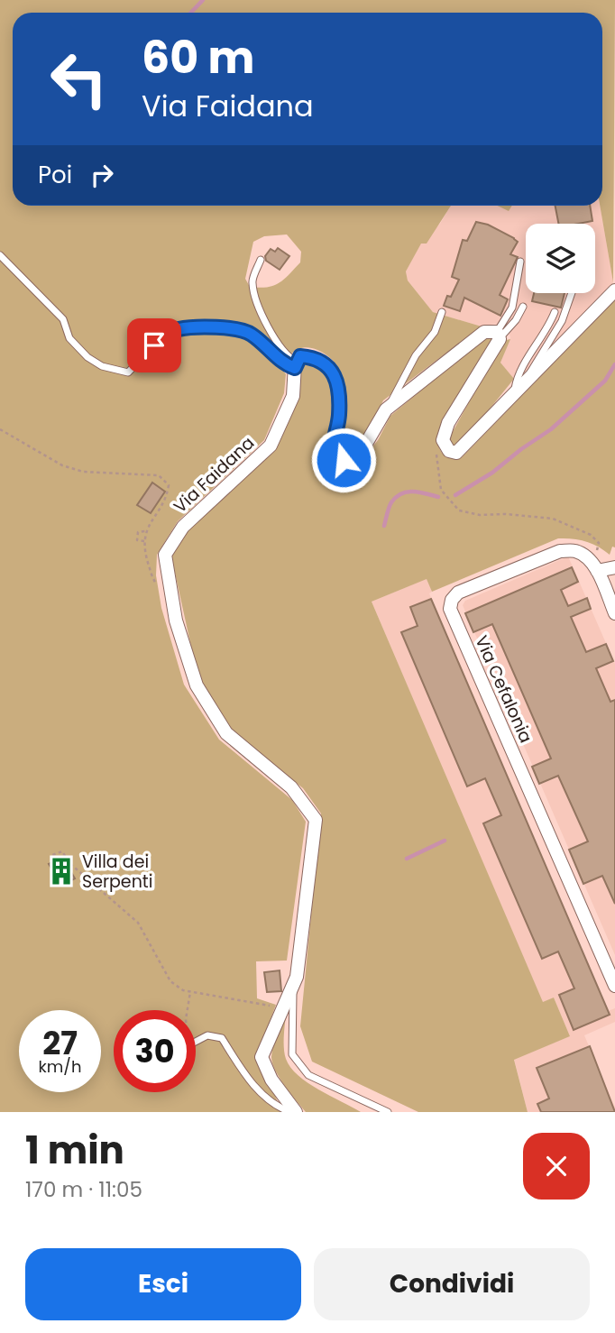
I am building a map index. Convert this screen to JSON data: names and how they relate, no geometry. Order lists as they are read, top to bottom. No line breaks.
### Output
{"streets":{"street":["Via Faidana","Via Cefalonia"]},"places":{"building":["Villa dei Serpenti"]},"page":{"turn":["60 m","Via Faidana"],"then":"Poi","speed":"27 km/h","limit":"30","heading":["1 min","170 m · 11:05"],"buttons":["Esci","Condividi"]}}
